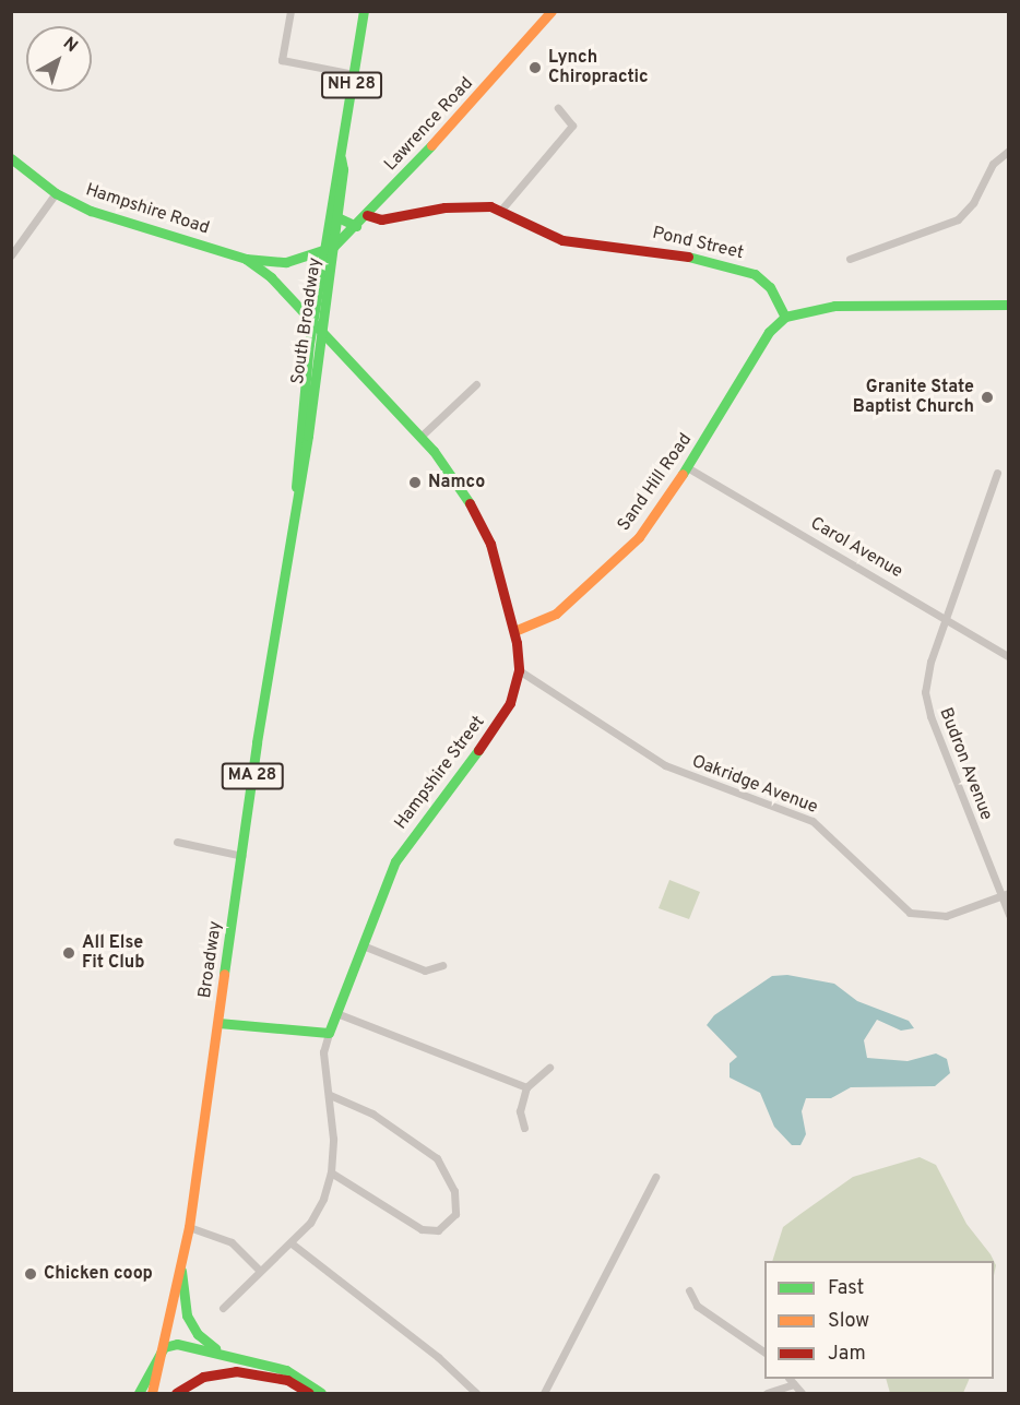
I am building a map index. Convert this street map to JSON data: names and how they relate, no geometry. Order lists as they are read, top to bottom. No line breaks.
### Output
{"streets":{"main road":["NH 28","Lawrence Road","Hampshire Road","Pond Street","South Broadway","Sand Hill Road","Hampshire Street","MA 28","Broadway"],"street":["Carol Avenue","Budron Avenue","Oakridge Avenue"]},"crossings":[["Lawrence Road","Hampshire Road"],["Lawrence Road","Pond Street"],["Lawrence Road","South Broadway"],["Hampshire Road","South Broadway"],["Hampshire Road","Hampshire Street"],["Pond Street","Sand Hill Road"],["South Broadway","Hampshire Street"],["South Broadway","Broadway"],["Sand Hill Road","Carol Avenue"],["Sand Hill Road","Hampshire Street"],["Carol Avenue","Budron Avenue"],["Budron Avenue","Oakridge Avenue"],["Hampshire Street","Oakridge Avenue"]],"places":["Lynch Chiropractic","Granite State Baptist Church","Namco","All Else Fit Club","Chicken coop"],"legend":["Fast","Slow","Jam"],"north":"top right"}
